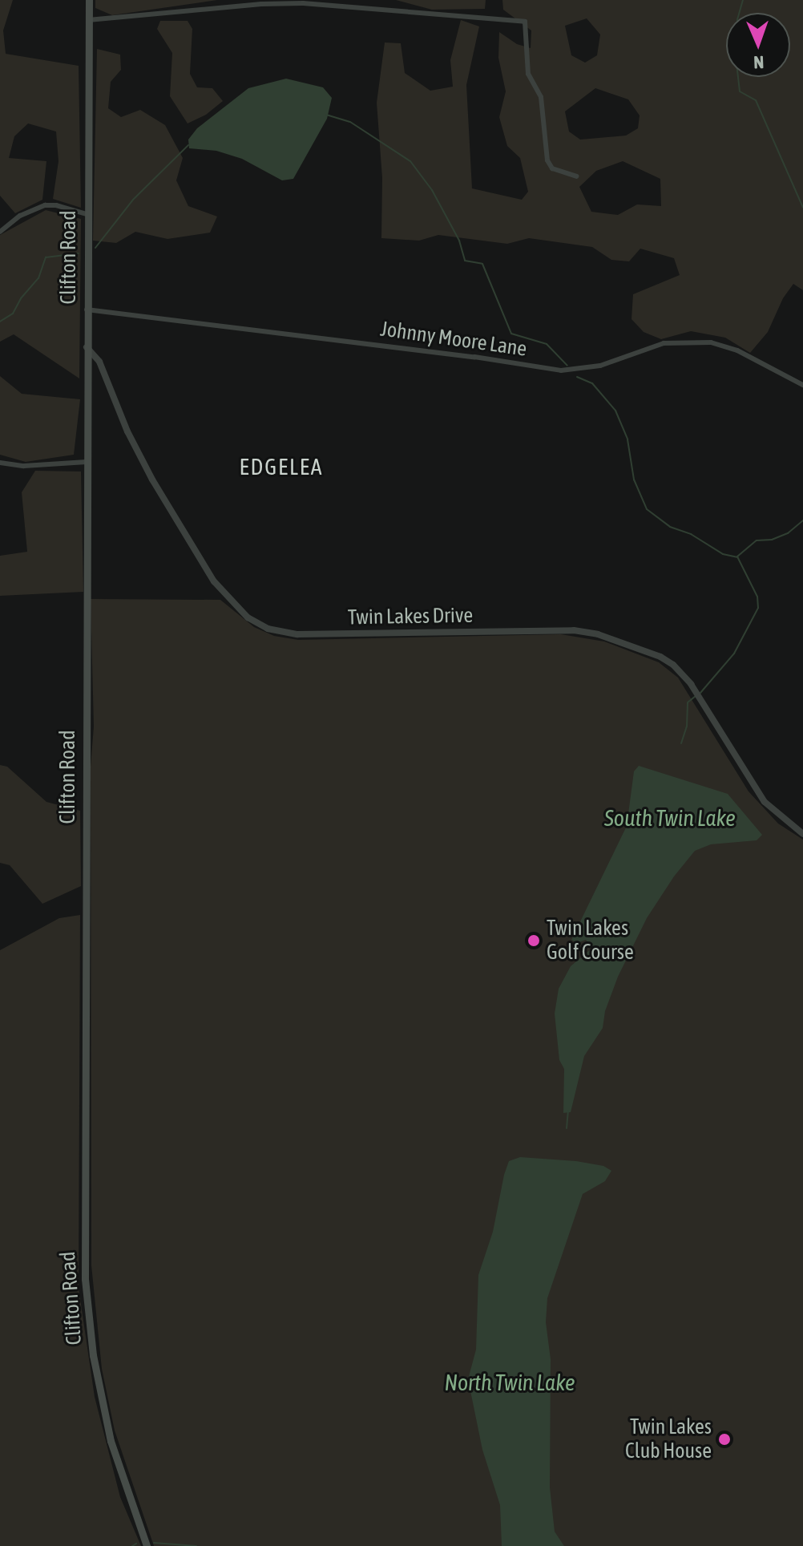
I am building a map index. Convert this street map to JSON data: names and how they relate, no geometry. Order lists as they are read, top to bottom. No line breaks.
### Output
{"streets":{"main road":["Clifton Road"],"street":["Johnny Moore Lane","Twin Lakes Drive"]},"crossings":[["Clifton Road","Johnny Moore Lane"],["Clifton Road","Twin Lakes Drive"]],"districts":["EDGELEA"],"water":["South Twin Lake","North Twin Lake"],"places":["Twin Lakes Golf Course","Twin Lakes Club House"],"north":"bottom"}
